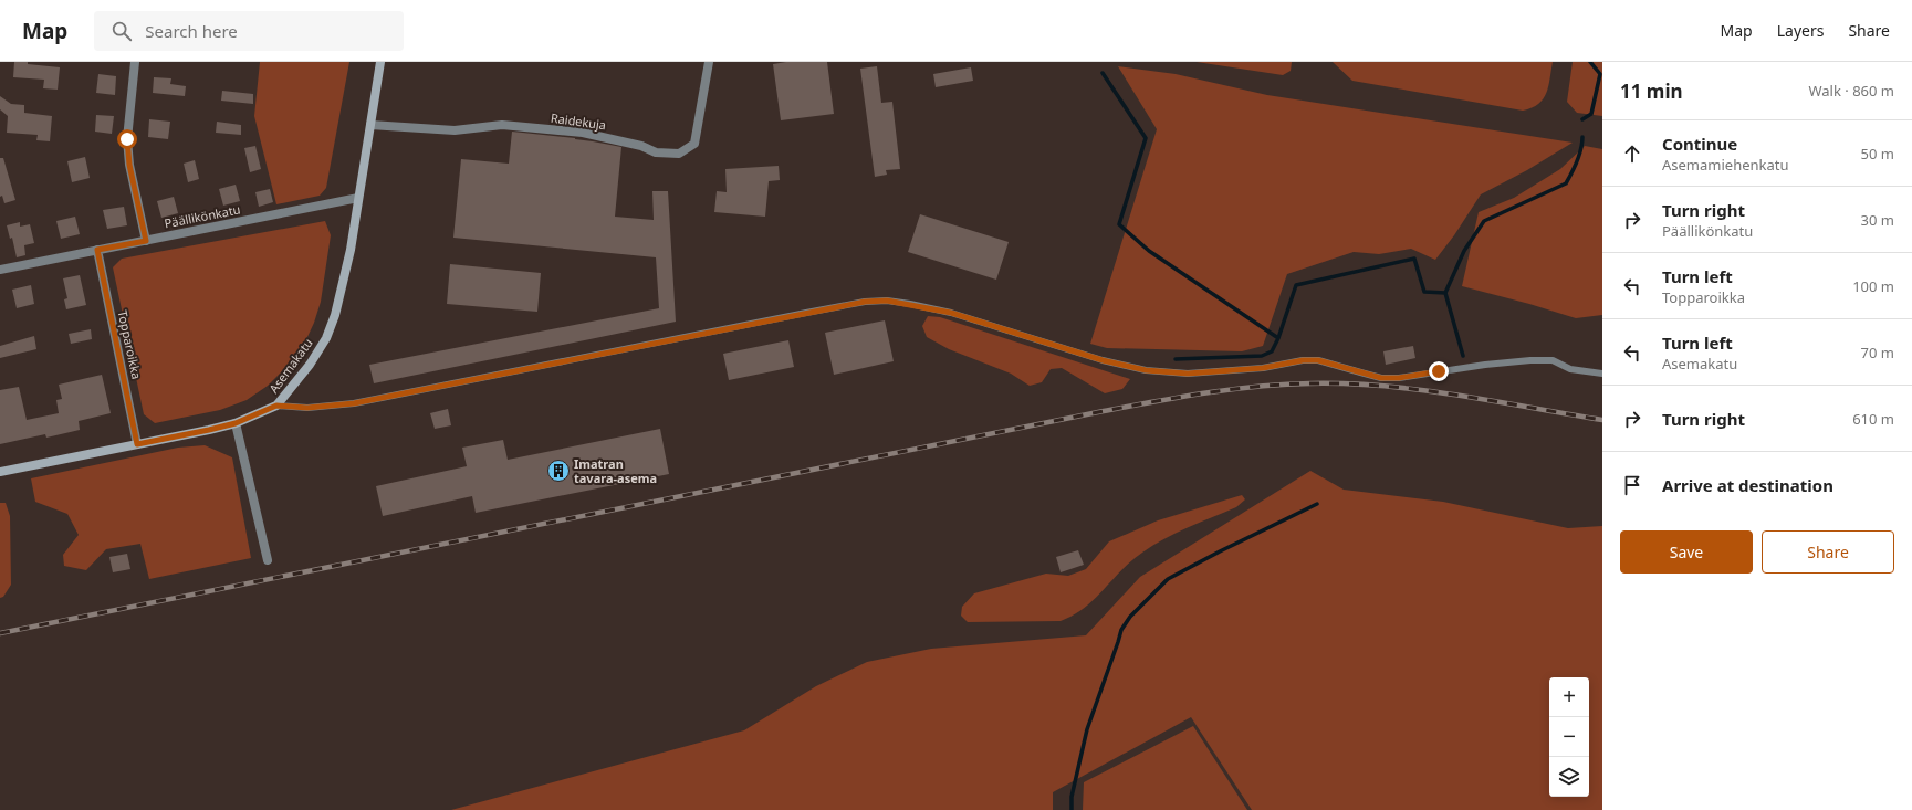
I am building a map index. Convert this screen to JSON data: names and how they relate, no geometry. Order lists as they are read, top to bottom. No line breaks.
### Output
{"streets":{"street":["Raidekuja","Päällikönkatu","Topparoikka","Asemakatu"]},"crossings":[["Raidekuja","Asemakatu"],["Päällikönkatu","Topparoikka"],["Päällikönkatu","Asemakatu"],["Topparoikka","Asemakatu"]],"places":{"building":["Imatran tavara-asema"]},"page":{"header":"Map","search":"Search here","nav":["Map","Layers","Share"],"heading":["11 min","Walk · 860 m"],"list":[["Continue","Asemamiehenkatu","50 m"],["Turn right","Päällikönkatu","30 m"],["Turn left","Topparoikka","100 m"],["Turn left","Asemakatu","70 m"],["Turn right","610 m"],"Arrive at destination"],"buttons":["Save","Share"],"map_buttons":["+","−"]}}
